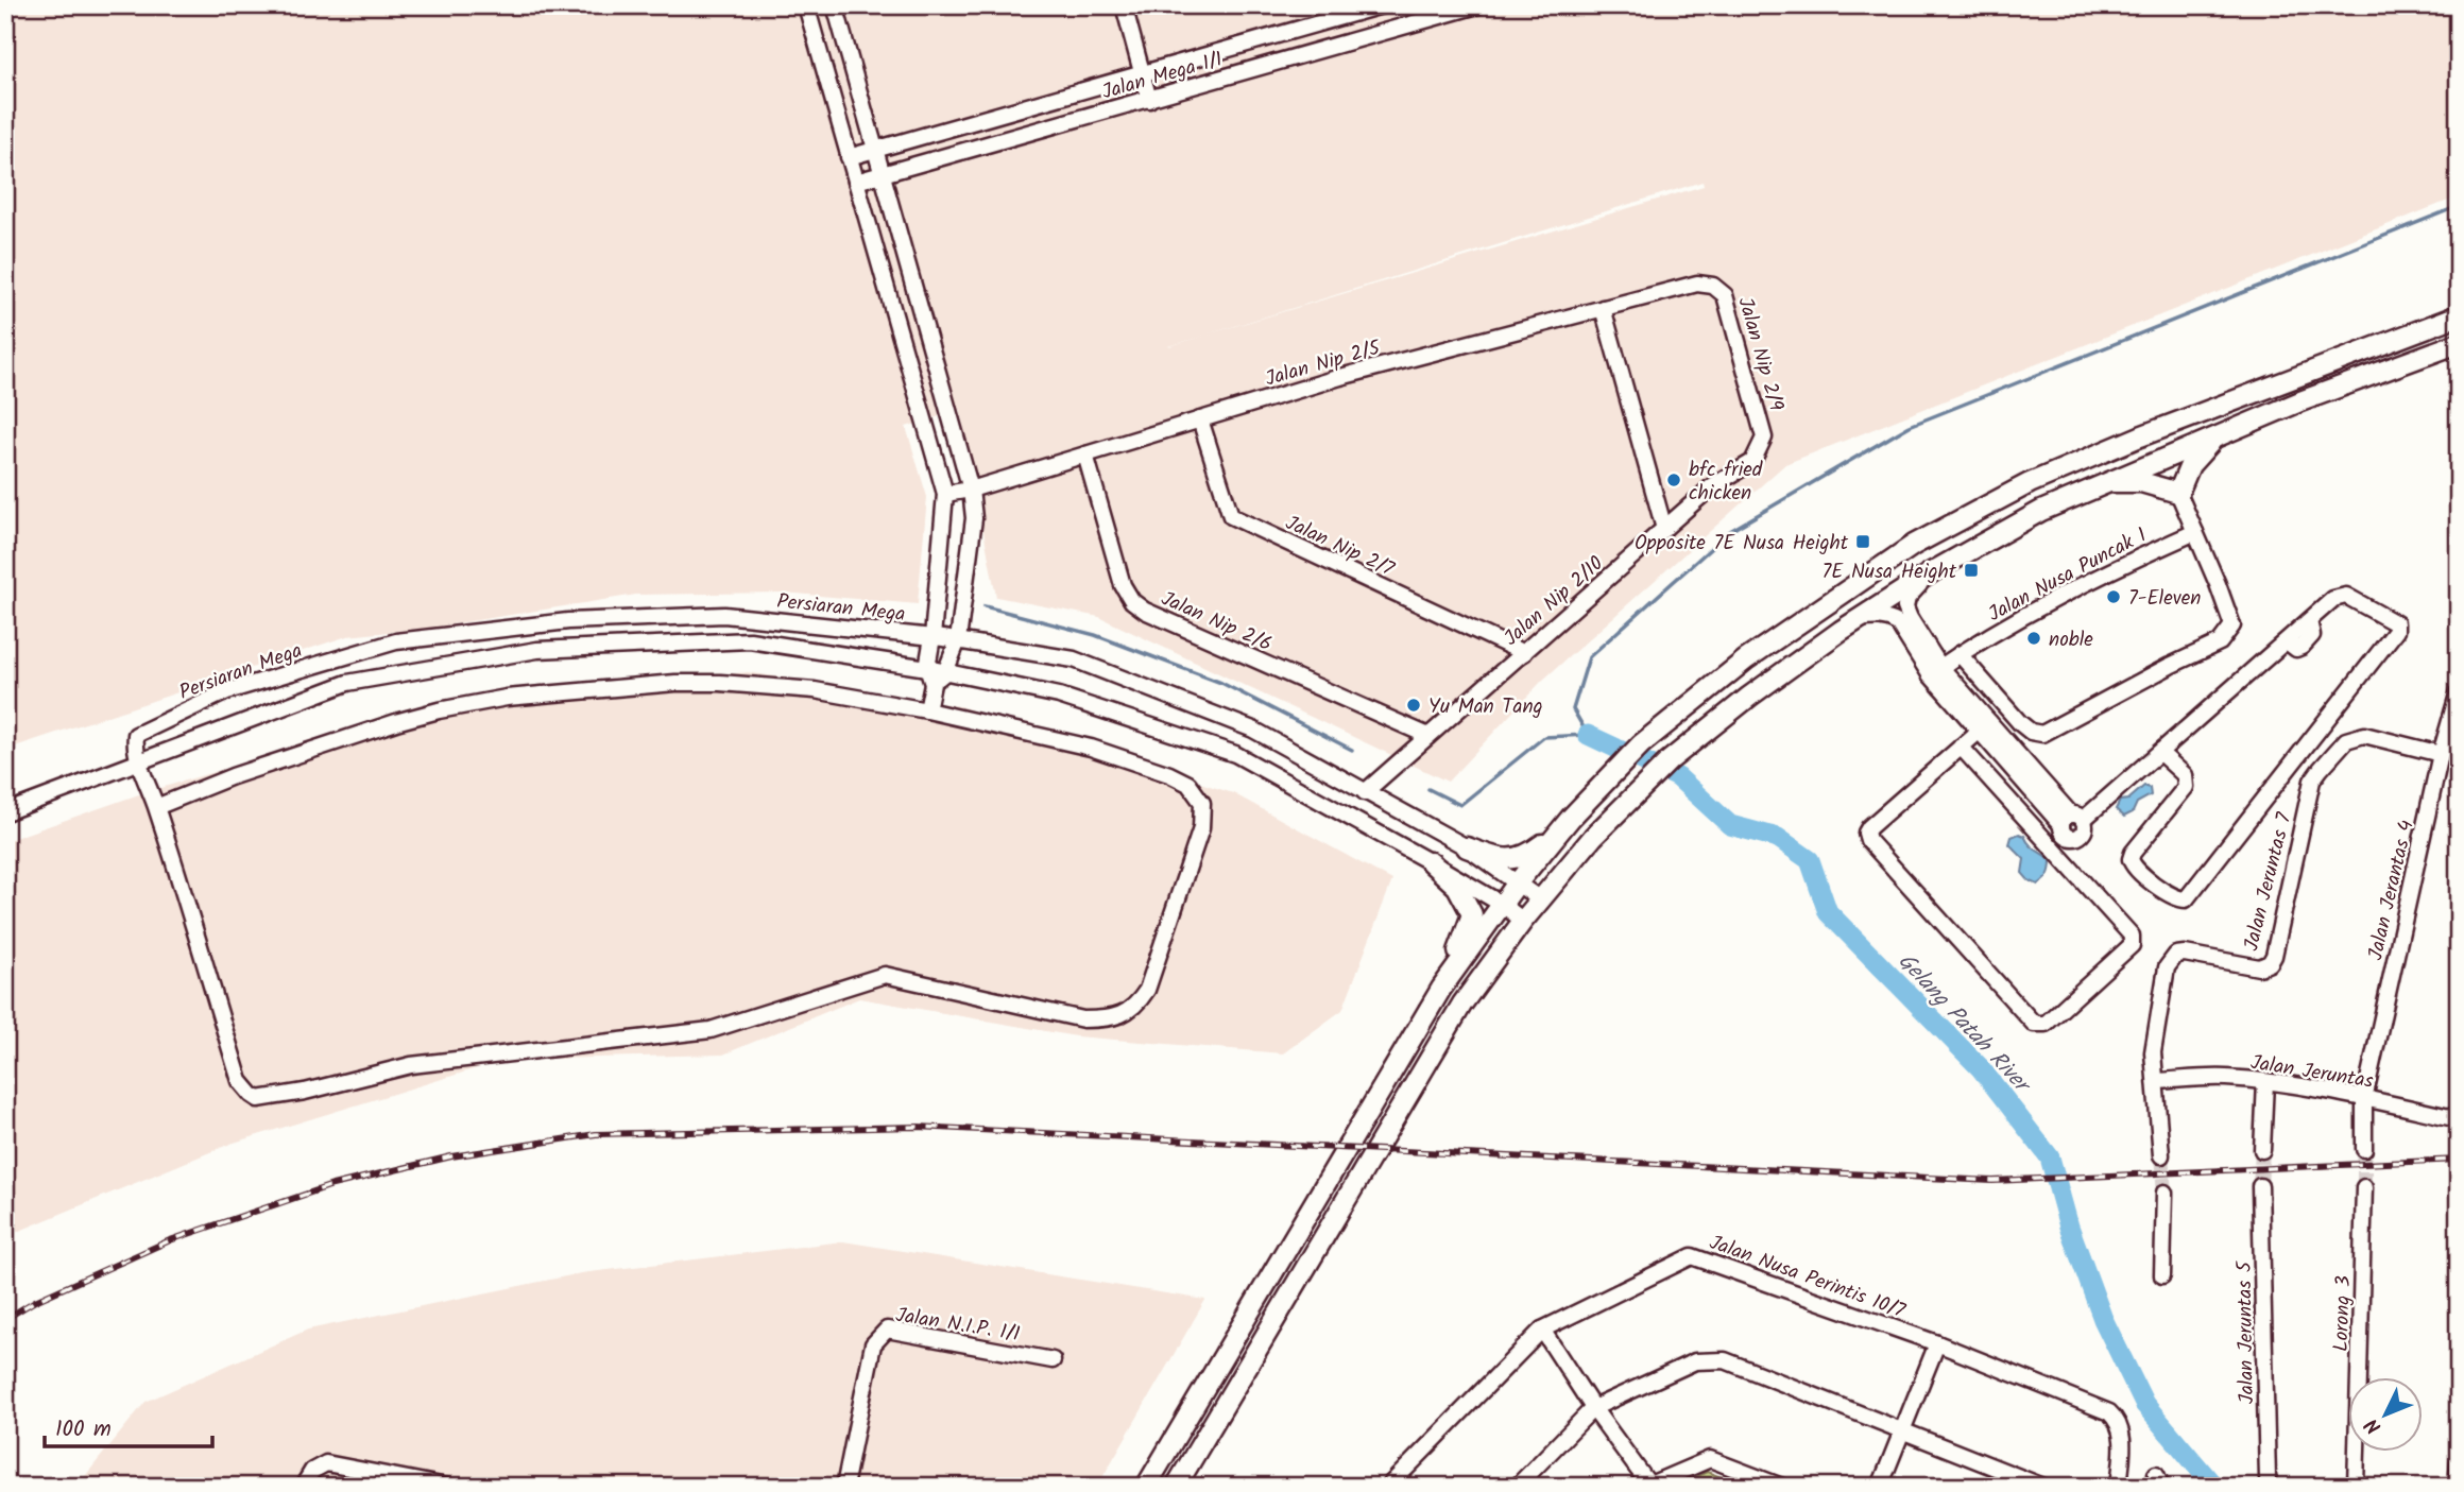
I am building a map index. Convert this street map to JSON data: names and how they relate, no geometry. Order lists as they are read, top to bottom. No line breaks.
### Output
{"streets":{"street":["Jalan Mega 1/1","Jalan Nip 2/9","Jalan Nip 2/5","Jalan Nip 2/7","Jalan Nusa Puncak 1","Jalan Nip 2/10","Persiaran Mega","Jalan Nip 2/6","Jalan Jeruntas 7","Jalan Jerantas 4","Jalan Jeruntas","Jalan Nusa Perintis 10/7","Lorong 3","Jalan N.I.P. 1/1","Jalan Jeruntas 5"]},"crossings":[["Jalan Nip 2/9","Jalan Nip 2/5"],["Jalan Nip 2/9","Jalan Nip 2/10"],["Jalan Nip 2/5","Jalan Nip 2/7"],["Jalan Nip 2/5","Jalan Nip 2/6"],["Jalan Nip 2/7","Jalan Nip 2/10"],["Jalan Nip 2/10","Persiaran Mega"],["Jalan Nip 2/10","Jalan Nip 2/6"],["Jalan Jeruntas 7","Jalan Jerantas 4"],["Jalan Jeruntas 7","Jalan Jeruntas"],["Jalan Jerantas 4","Jalan Jeruntas"]],"water":["Gelang Patah River"],"places":{"other":["bfc fried chicken","7-Eleven","noble","Yu Man Tang"],"transit":["Opposite 7E Nusa Height","7E Nusa Height"]},"scale_bar":"100 m","north":"bottom left"}
